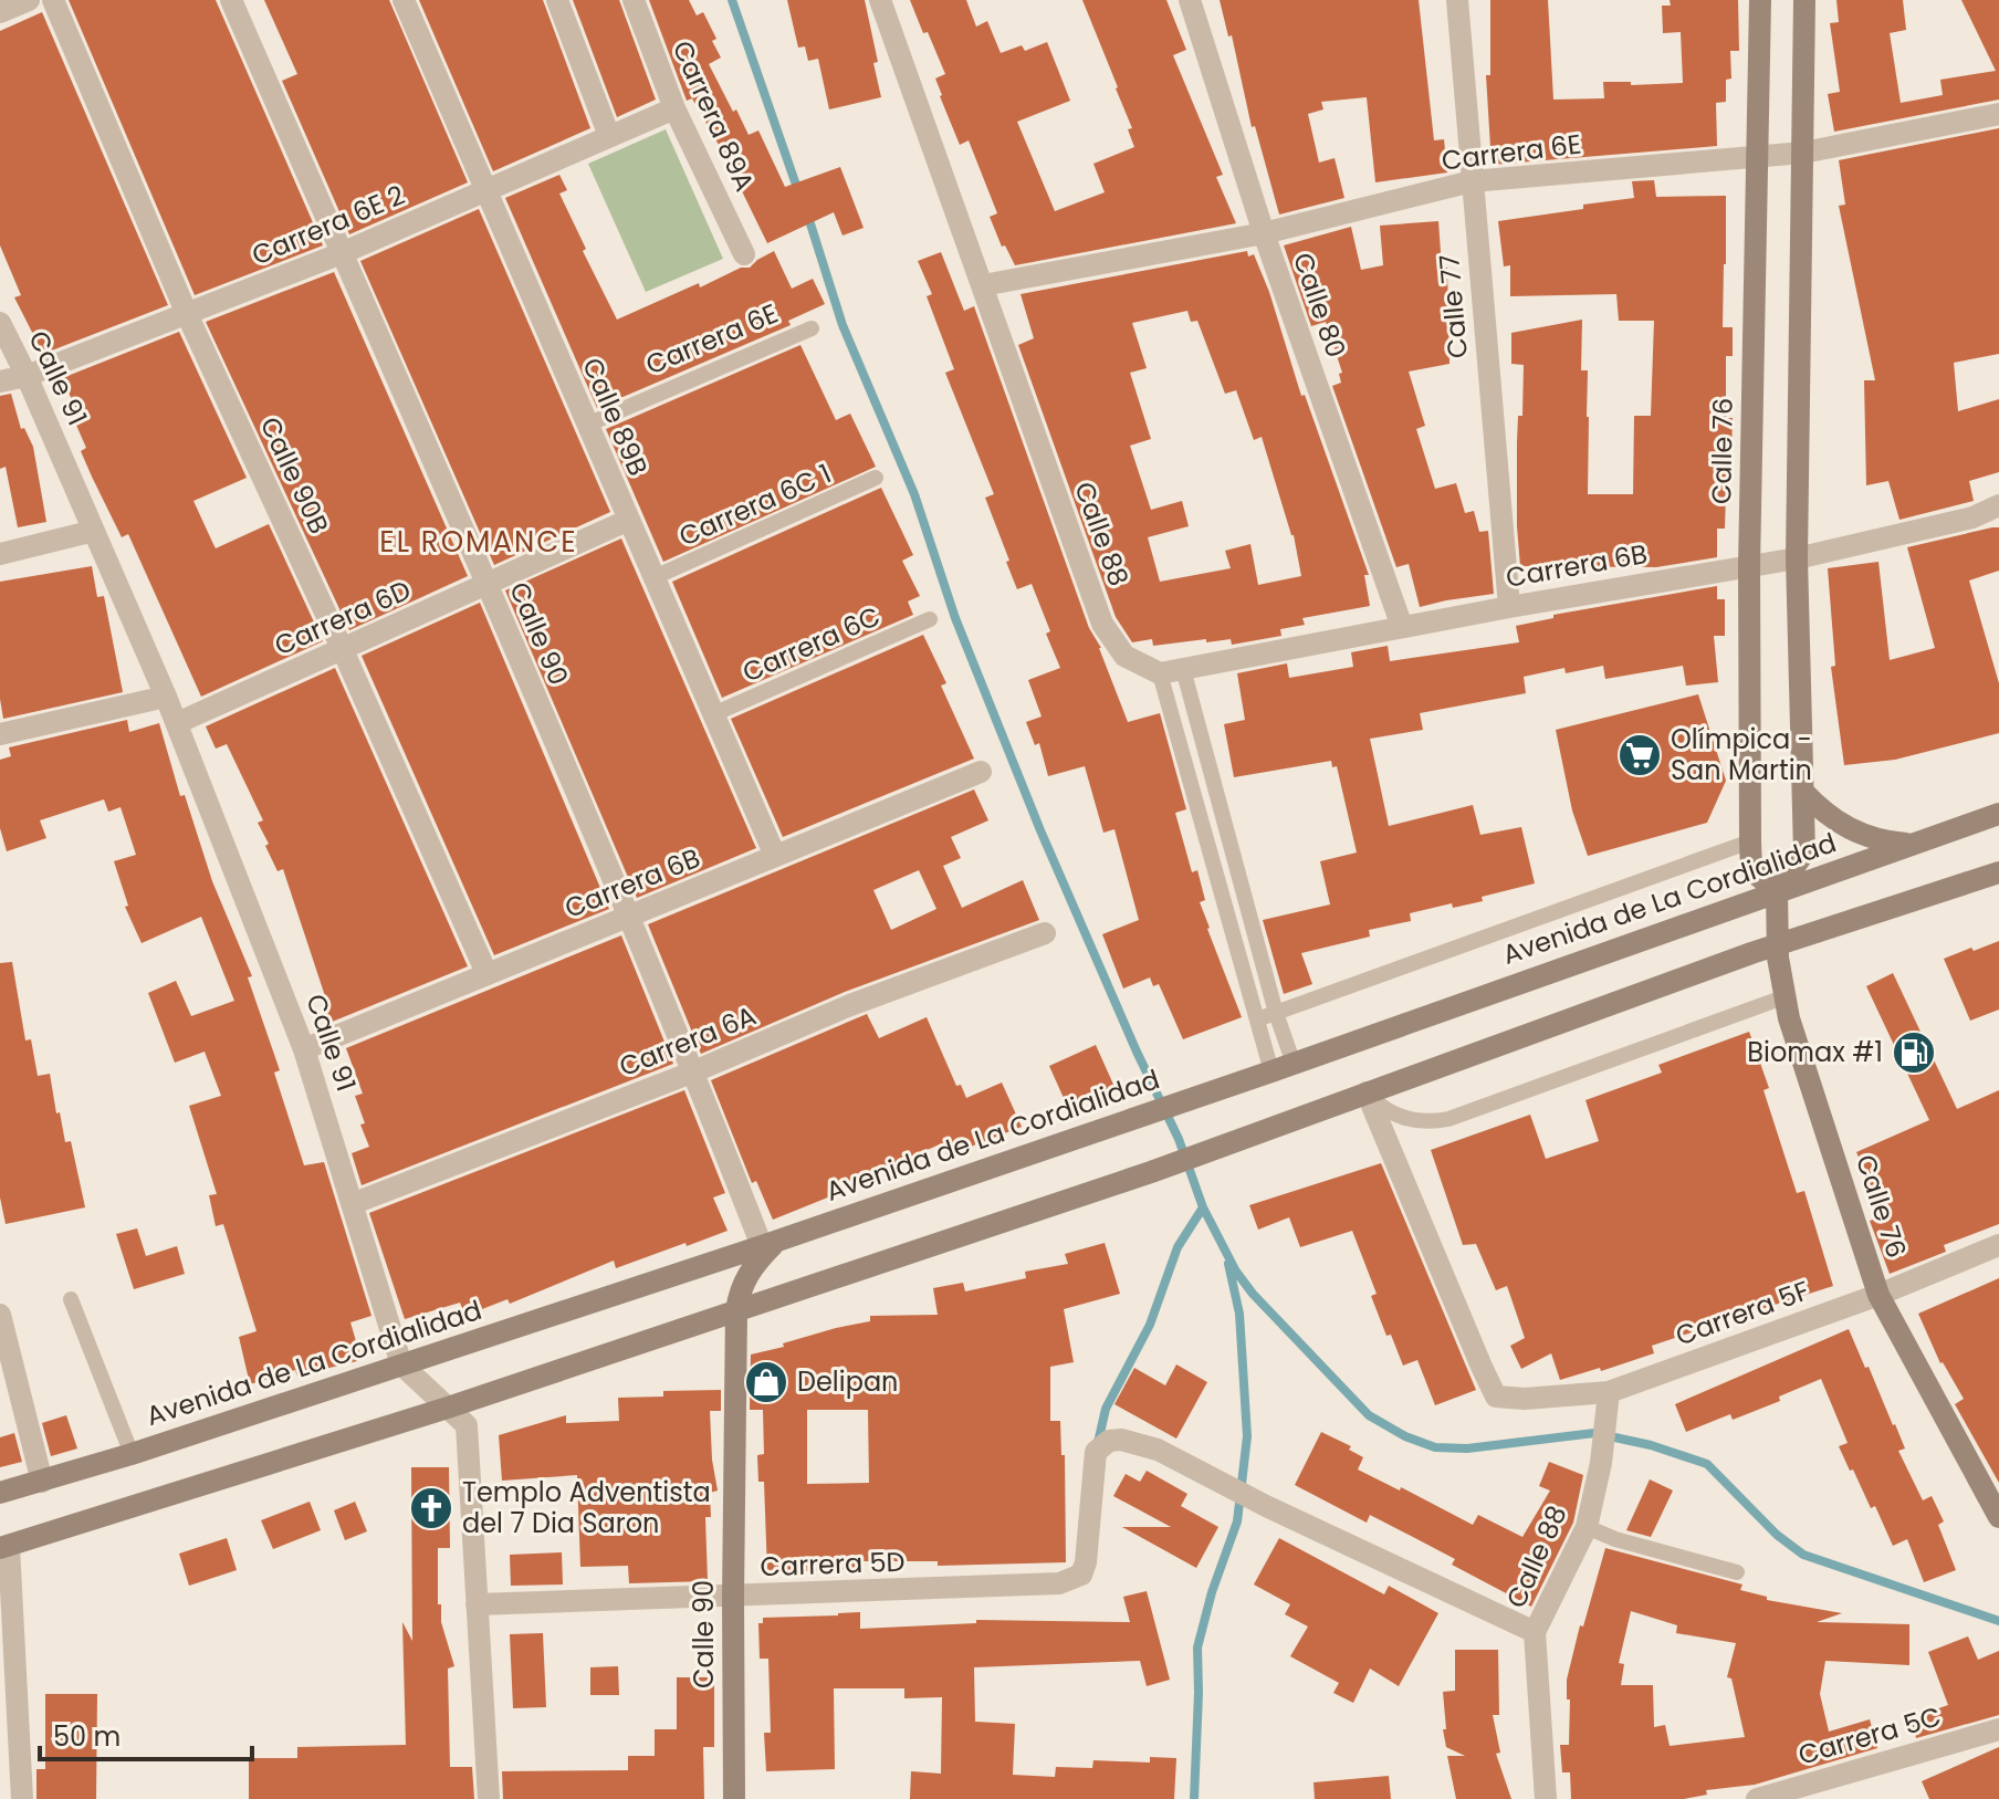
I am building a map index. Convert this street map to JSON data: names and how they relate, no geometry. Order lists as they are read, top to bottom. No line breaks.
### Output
{"streets":{"main road":["Calle 76","Calle 90","Avenida de La Cordialidad"],"street":["Carrera 89A","Carrera 6E","Carrera 6E 2","Calle 80","Calle 77","Calle 91","Calle 89B","Calle 90B","Calle 88","Carrera 6B","Carrera 6D","Carrera 6A","Carrera 5F","Carrera 5D","Carrera 5C"],"lane":["Carrera 6C 1","Carrera 6C"]},"crossings":[["Carrera 89A","Carrera 6E 2"],["Carrera 6E","Calle 80"],["Carrera 6E","Calle 77"],["Carrera 6E","Calle 89B"],["Carrera 6E","Calle 76"],["Carrera 6E","Calle 88"],["Carrera 6E 2","Calle 91"],["Carrera 6E 2","Calle 89B"],["Carrera 6E 2","Calle 90B"],["Carrera 6E 2","Calle 90"],["Calle 80","Carrera 6B"],["Calle 77","Carrera 6B"],["Calle 91","Carrera 6B"],["Calle 91","Carrera 6D"],["Calle 91","Avenida de La Cordialidad"],["Calle 91","Carrera 6A"],["Calle 91","Carrera 5D"],["Calle 89B","Carrera 6C 1"],["Calle 89B","Carrera 6B"],["Calle 89B","Carrera 6D"],["Calle 89B","Carrera 6C"],["Calle 76","Carrera 6B"],["Calle 76","Avenida de La Cordialidad"],["Calle 76","Carrera 5F"],["Calle 90B","Carrera 6B"],["Calle 90B","Carrera 6D"],["Calle 88","Carrera 6B"],["Calle 88","Carrera 5F"],["Calle 88","Carrera 5D"],["Carrera 6B","Calle 90"],["Carrera 6D","Calle 90"],["Calle 90","Avenida de La Cordialidad"],["Calle 90","Carrera 6A"],["Calle 90","Carrera 5D"]],"districts":["EL ROMANCE"],"places":{"supermarket":["Olímpica - San Martin"],"fuel station":["Biomax #1"],"shop":["Delipan"],"church":["Templo Adventista del 7 Dia Saron"]},"scale_bar":"50 m"}
